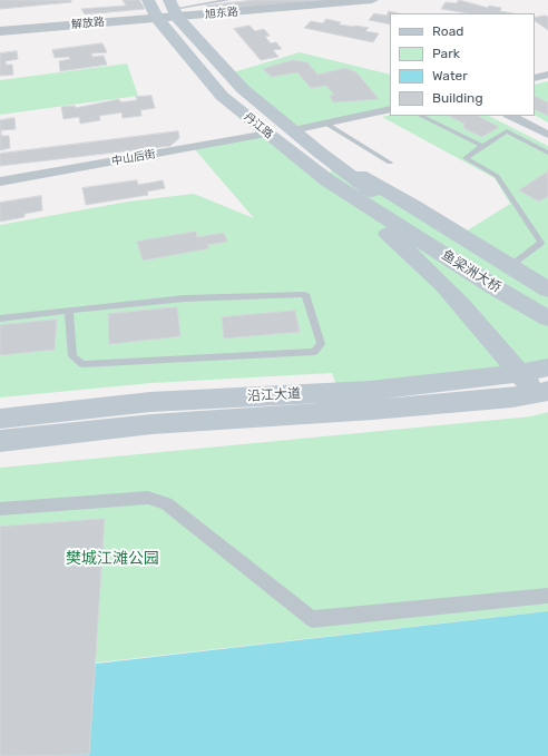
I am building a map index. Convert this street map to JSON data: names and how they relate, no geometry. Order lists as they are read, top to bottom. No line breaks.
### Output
{"streets":{"main road":["丹江路","鱼梁洲大桥","沿江大道"],"street":["旭东路","解放路","中山后街"]},"crossings":[["旭东路","解放路"],["旭东路","丹江路"],["解放路","丹江路"],["丹江路","中山后街"],["丹江路","鱼梁洲大桥"]],"parks":["樊城江滩公园"],"legend":["Road","Park","Water","Building"]}
